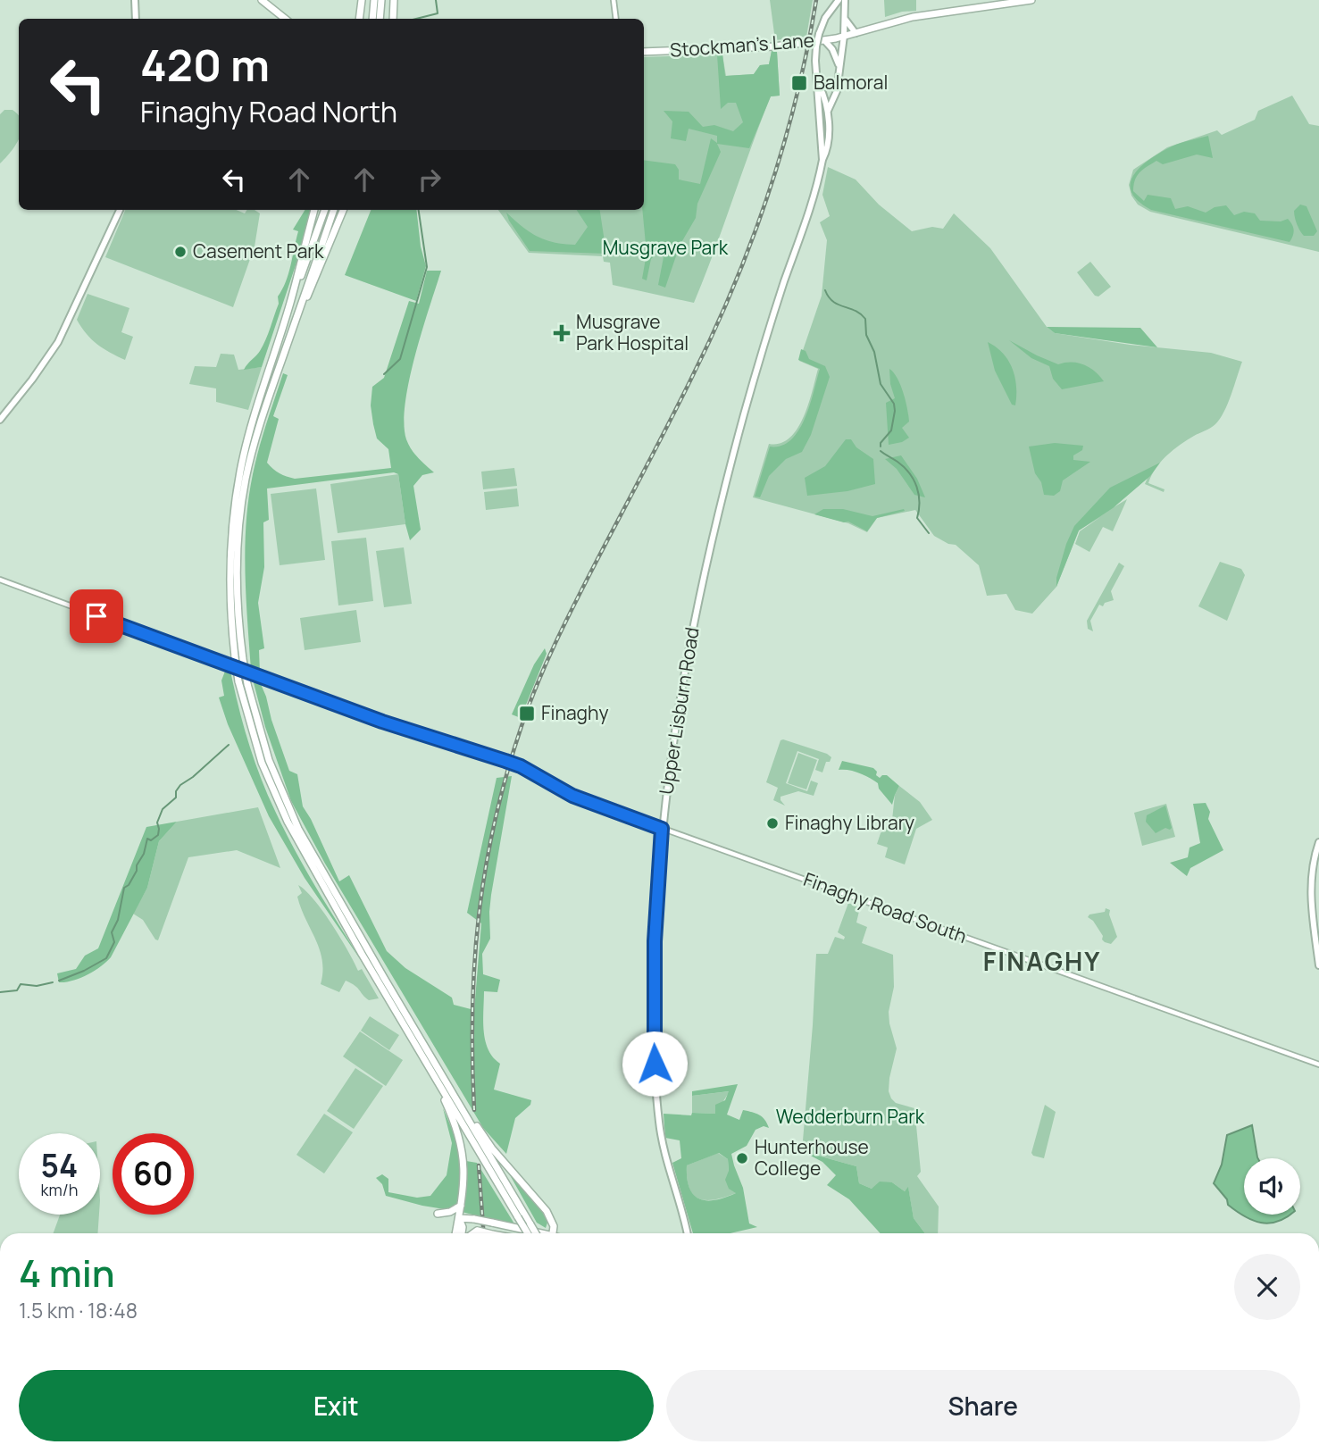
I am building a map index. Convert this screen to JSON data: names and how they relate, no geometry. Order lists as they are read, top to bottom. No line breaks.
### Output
{"streets":{"highway":["Stockman's Lane"],"main road":["Upper Lisburn Road"],"street":["Finaghy Road South"]},"crossings":[["Upper Lisburn Road","Finaghy Road South"]],"districts":["FINAGHY"],"parks":["Musgrave Park","Wedderburn Park"],"places":{"transit":["Balmoral","Finaghy"],"other":["Casement Park","Finaghy Library","Hunterhouse College"],"health":["Musgrave Park Hospital"]},"page":{"turn":["420 m","Finaghy Road North"],"speed":"54 km/h","limit":"60","heading":["4 min","1.5 km · 18:48"],"buttons":["Exit","Share"]}}
